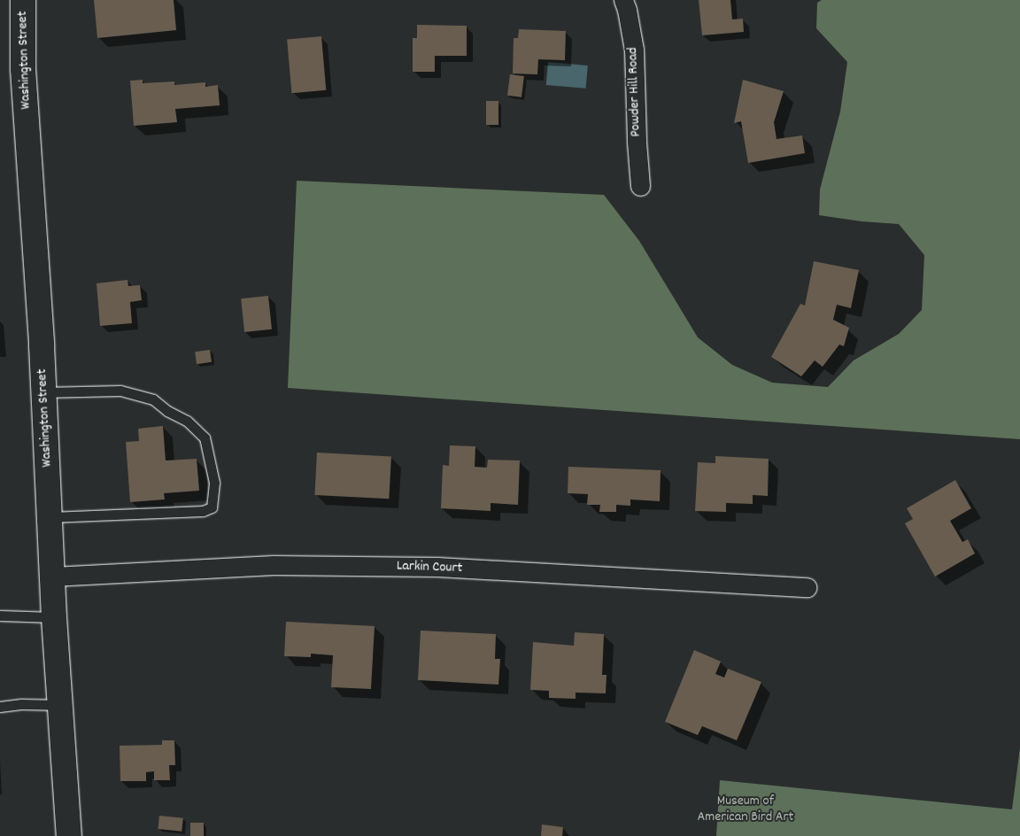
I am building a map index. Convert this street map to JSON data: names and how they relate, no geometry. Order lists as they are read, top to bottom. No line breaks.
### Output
{"streets":{"main road":["Washington Street"],"street":["Powder Hill Road","Larkin Court"]},"crossings":[["Washington Street","Larkin Court"]],"parks":["Museum of American Bird Art"]}
